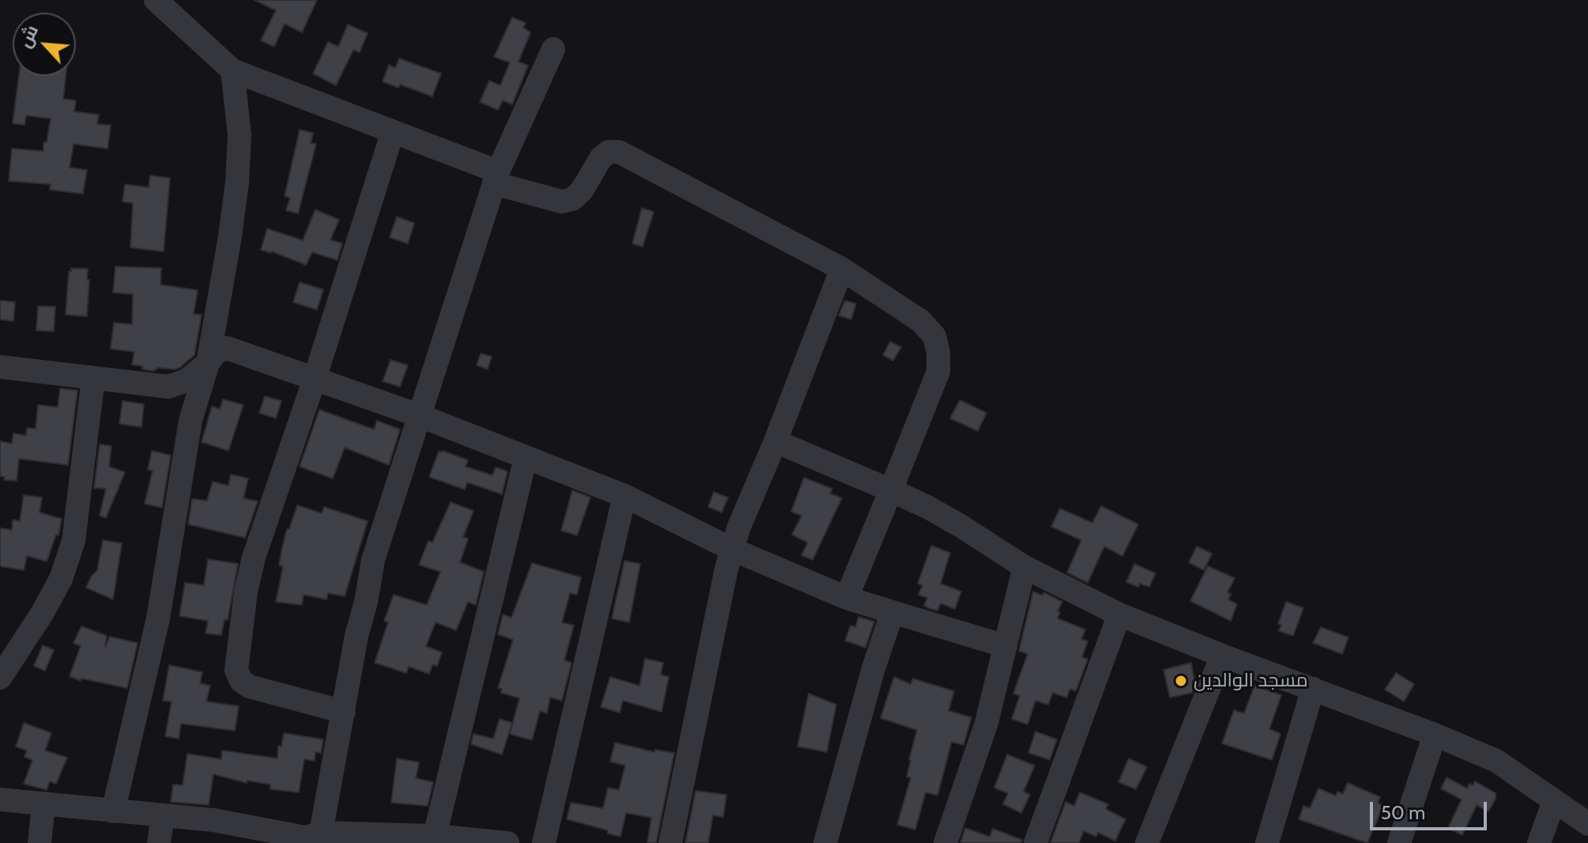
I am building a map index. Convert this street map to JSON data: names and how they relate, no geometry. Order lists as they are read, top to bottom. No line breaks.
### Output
{"places":["مسجد الوالدين"],"scale_bar":"50 m","north":"top left"}
